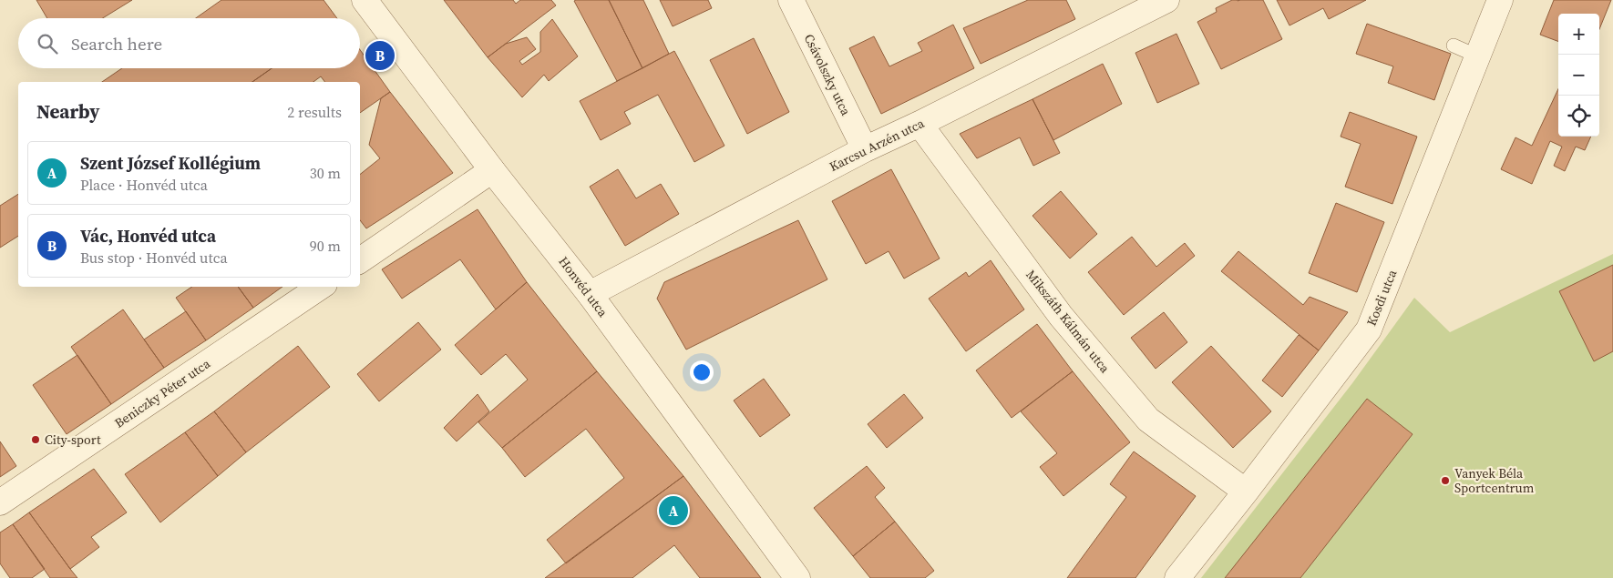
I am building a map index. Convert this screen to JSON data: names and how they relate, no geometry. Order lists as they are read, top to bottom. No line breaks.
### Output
{"streets":{"street":["Csávolszky utca","Karcsu Arzén utca","Honvéd utca","Kosdi utca","Mikszáth Kálmán utca","Beniczky Péter utca"]},"crossings":[["Csávolszky utca","Karcsu Arzén utca"],["Karcsu Arzén utca","Honvéd utca"],["Karcsu Arzén utca","Mikszáth Kálmán utca"],["Kosdi utca","Mikszáth Kálmán utca"]],"places":["City-sport","Vanyek Béla Sportcentrum"],"page":{"map_buttons":["+","−"],"search":"Search here","pins":["B","A"],"heading":["Nearby","2 results"],"list":[{"mark":"A","name":"Szent József Kollégium","note":"Place · Honvéd utca","value":"30 m"},{"mark":"B","name":"Vác, Honvéd utca","note":"Bus stop · Honvéd utca","value":"90 m"}]}}
